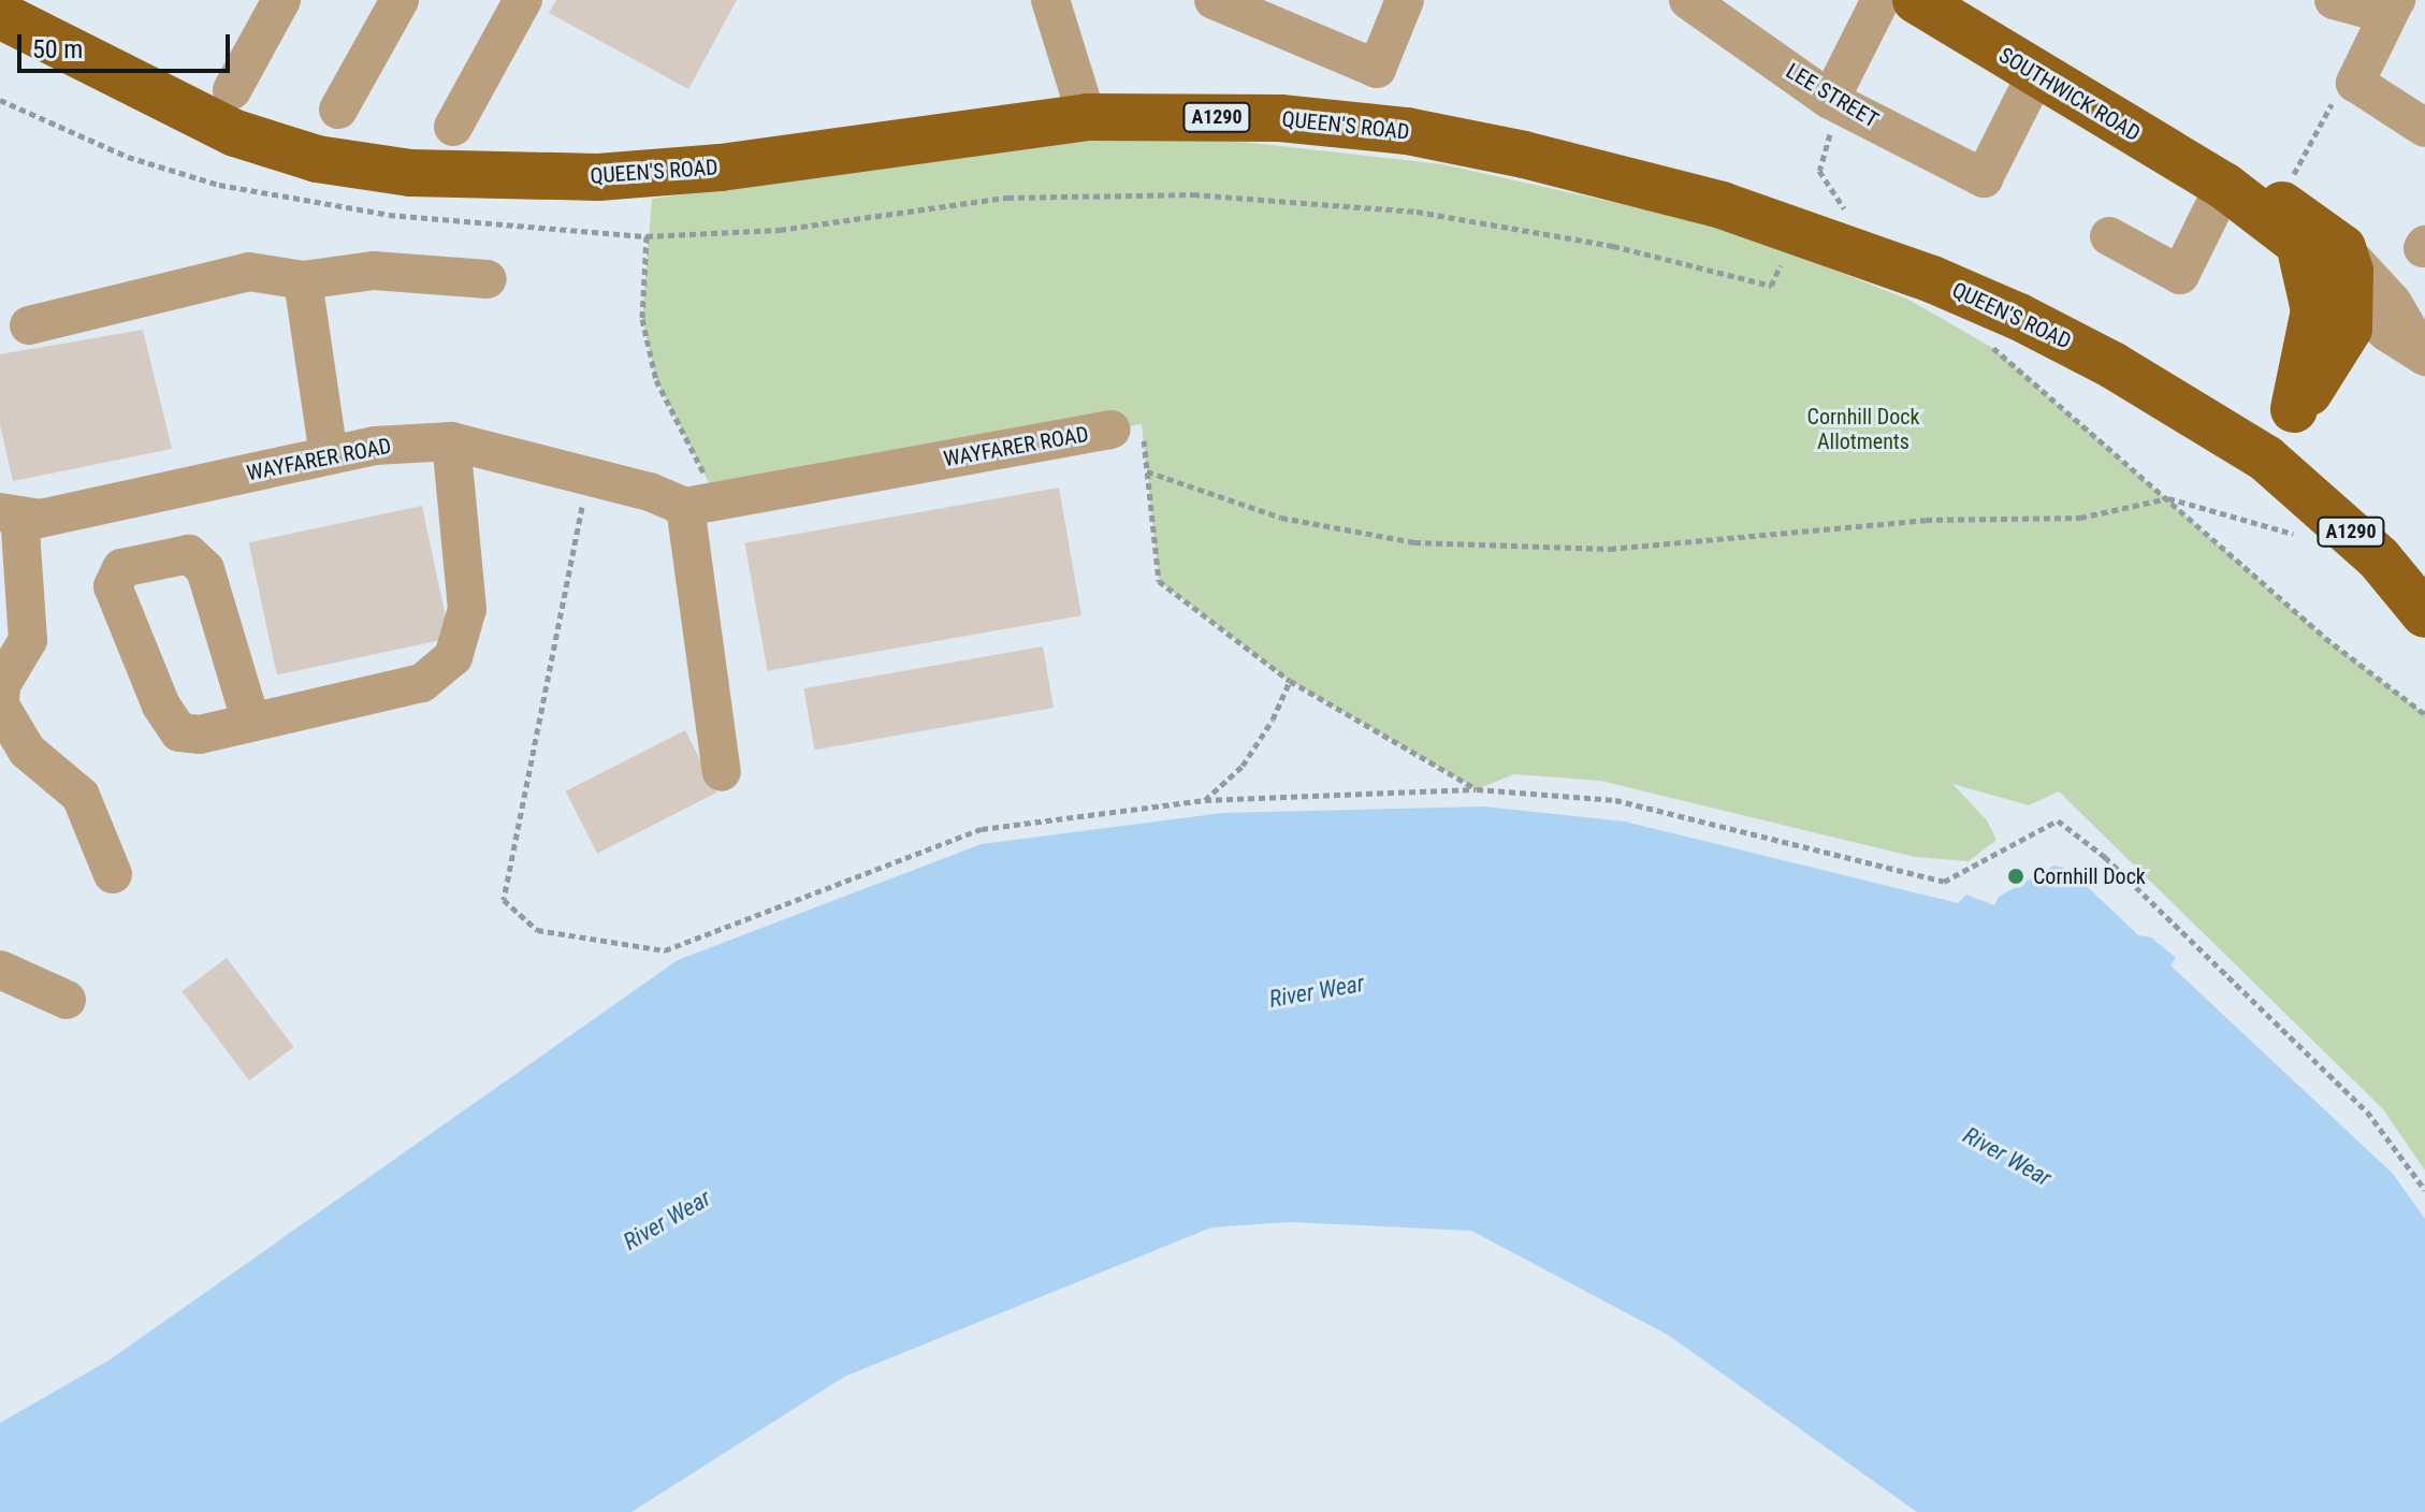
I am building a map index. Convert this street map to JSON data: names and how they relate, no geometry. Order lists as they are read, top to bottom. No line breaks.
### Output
{"streets":{"main road":["SOUTHWICK ROAD","A1290","QUEEN'S ROAD"],"street":["LEE STREET","WAYFARER ROAD"]},"crossings":[["SOUTHWICK ROAD","LEE STREET"],["A1290","QUEEN'S ROAD"]],"water":["River Wear"],"parks":["Cornhill Dock Allotments"],"places":["Cornhill Dock"],"scale_bar":"50 m"}
